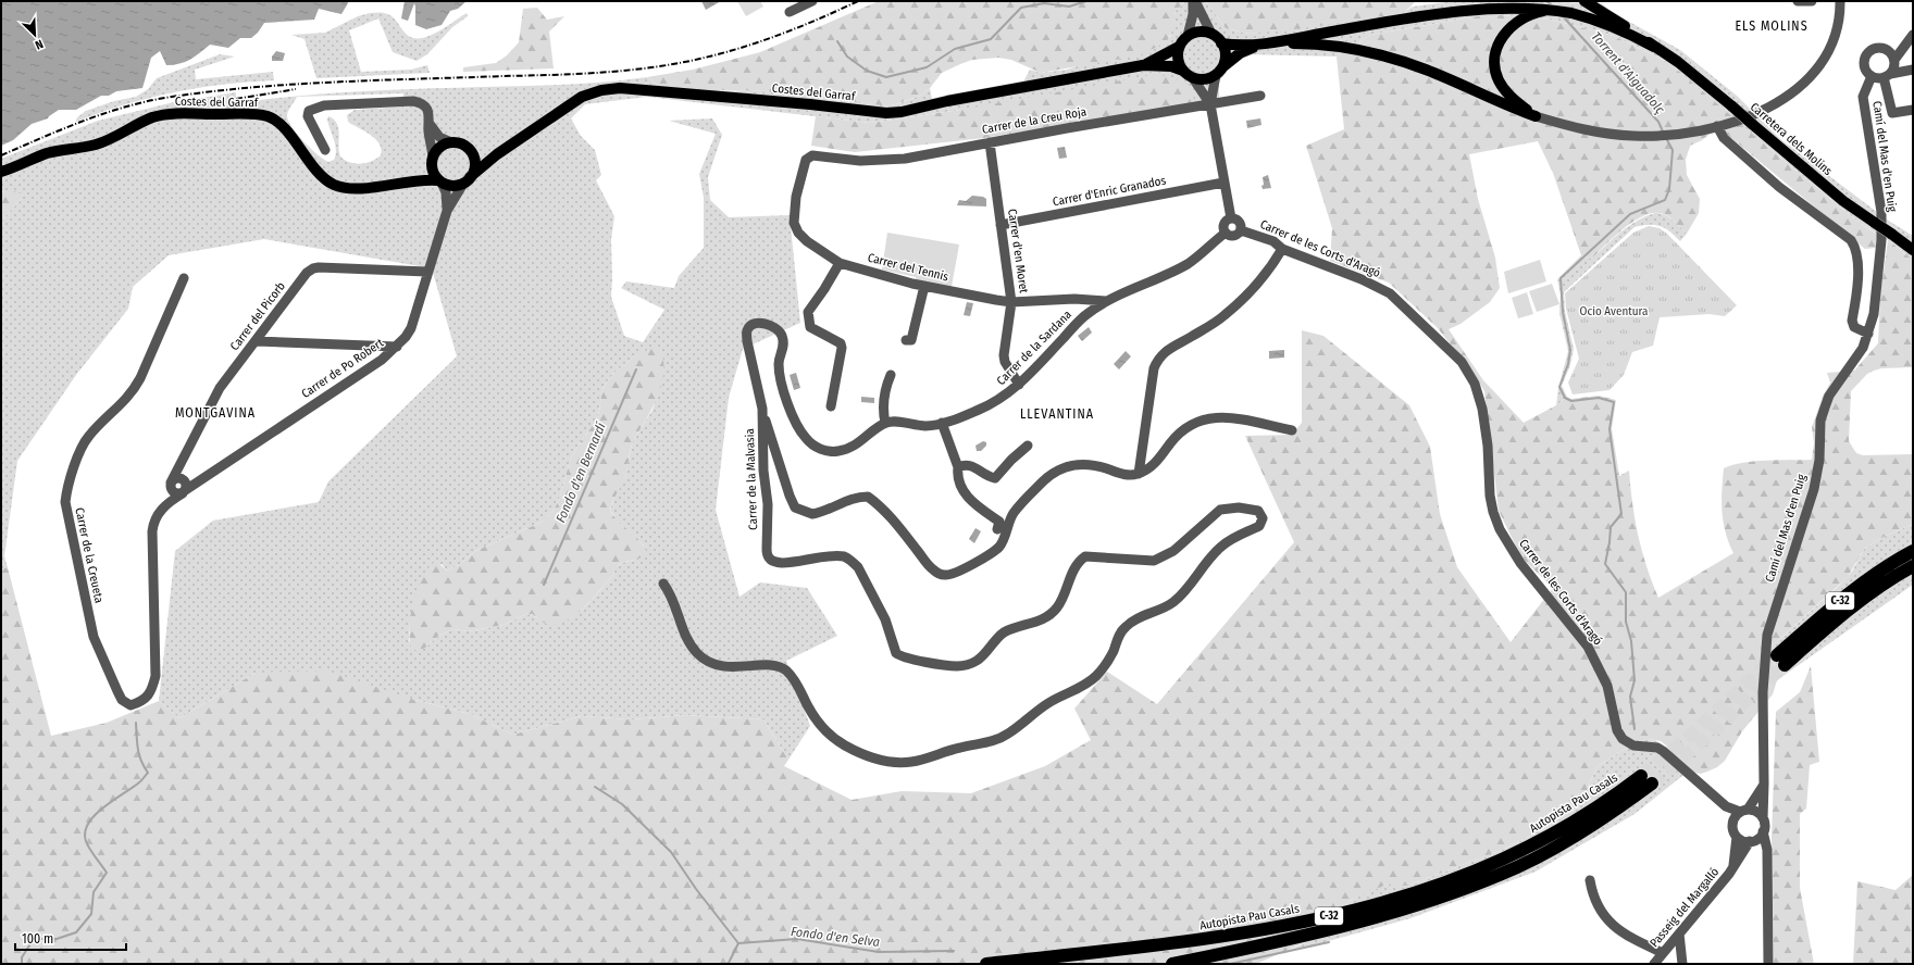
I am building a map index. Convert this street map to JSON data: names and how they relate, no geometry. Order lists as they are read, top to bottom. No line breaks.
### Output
{"streets":{"highway":["C-32","Autopista Pau Casals"],"main road":["Costes del Garraf","Carretera dels Molins"],"street":["Carrer de la Creu Roja","Camí del Mas d'en Puig","Carrer d'Enric Granados","Carrer de les Corts d'Aragó","Carrer d'en Moret","Carrer del Tennis","Carrer del Picorb","Carrer de la Sardana","Carrer de Po Robert","Carrer de la Malvasia","Carrer de la Creueta","Passeig del Margalló"]},"crossings":[["Costes del Garraf","Carrer de Po Robert"],["Carrer de la Creu Roja","Carrer d'en Moret"],["Carrer de la Creu Roja","Carrer del Tennis"],["Camí del Mas d'en Puig","Carrer de les Corts d'Aragó"],["Camí del Mas d'en Puig","Passeig del Margalló"],["Carrer d'Enric Granados","Carrer d'en Moret"],["Carrer de les Corts d'Aragó","Carrer de la Sardana"],["Carrer de les Corts d'Aragó","Passeig del Margalló"],["Carrer d'en Moret","Carrer del Tennis"],["Carrer d'en Moret","Carrer de la Sardana"],["Carrer del Tennis","Carrer de la Sardana"],["Carrer del Picorb","Carrer de Po Robert"],["Carrer del Picorb","Carrer de la Creueta"],["Carrer de la Sardana","Carrer de la Malvasia"]],"districts":["ELS MOLINS","MONTGAVINA","LLEVANTINA"],"water":["Torrent d'Aiguadolç","Fondo d'en Bernardí","Fondo d'en Selva"],"parks":["Ocio Aventura"],"scale_bar":"100 m","north":"bottom right"}
